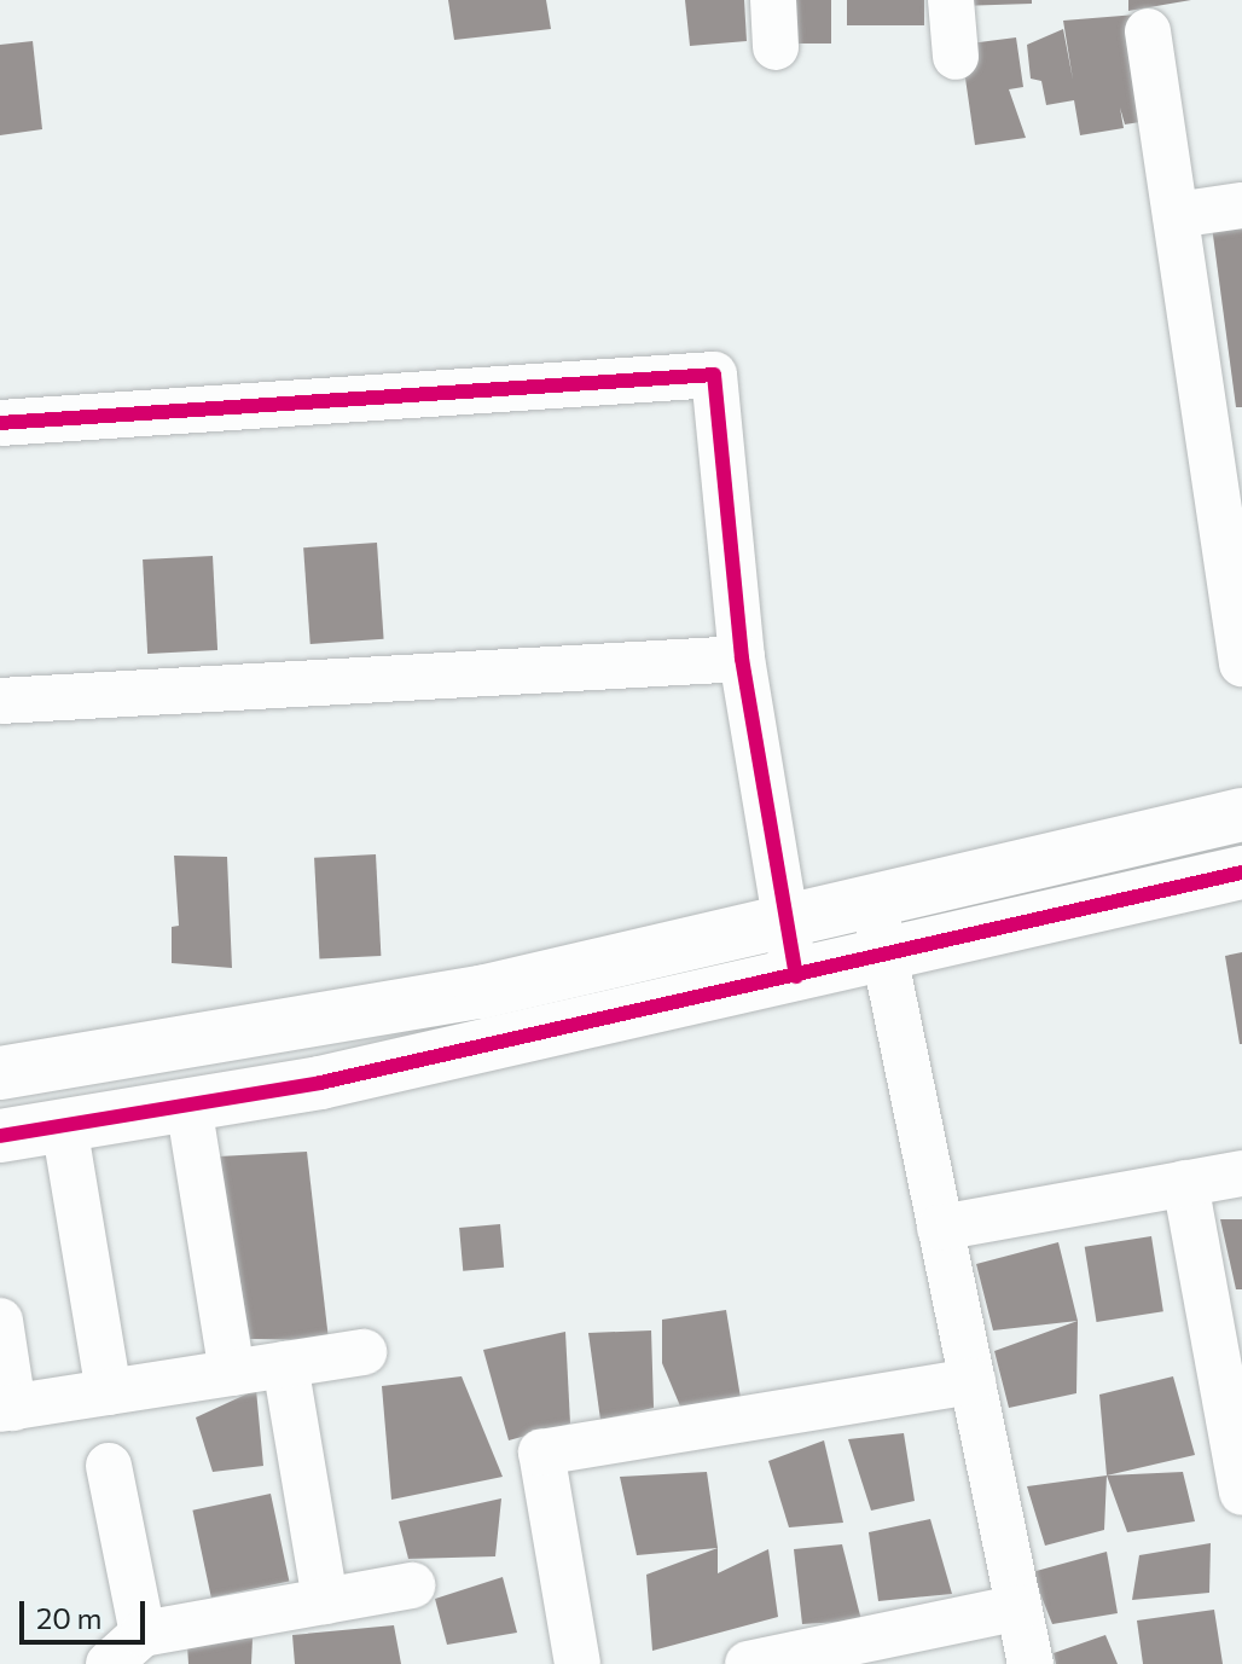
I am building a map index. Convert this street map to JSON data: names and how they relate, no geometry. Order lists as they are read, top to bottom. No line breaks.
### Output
{"scale_bar":"20 m"}
